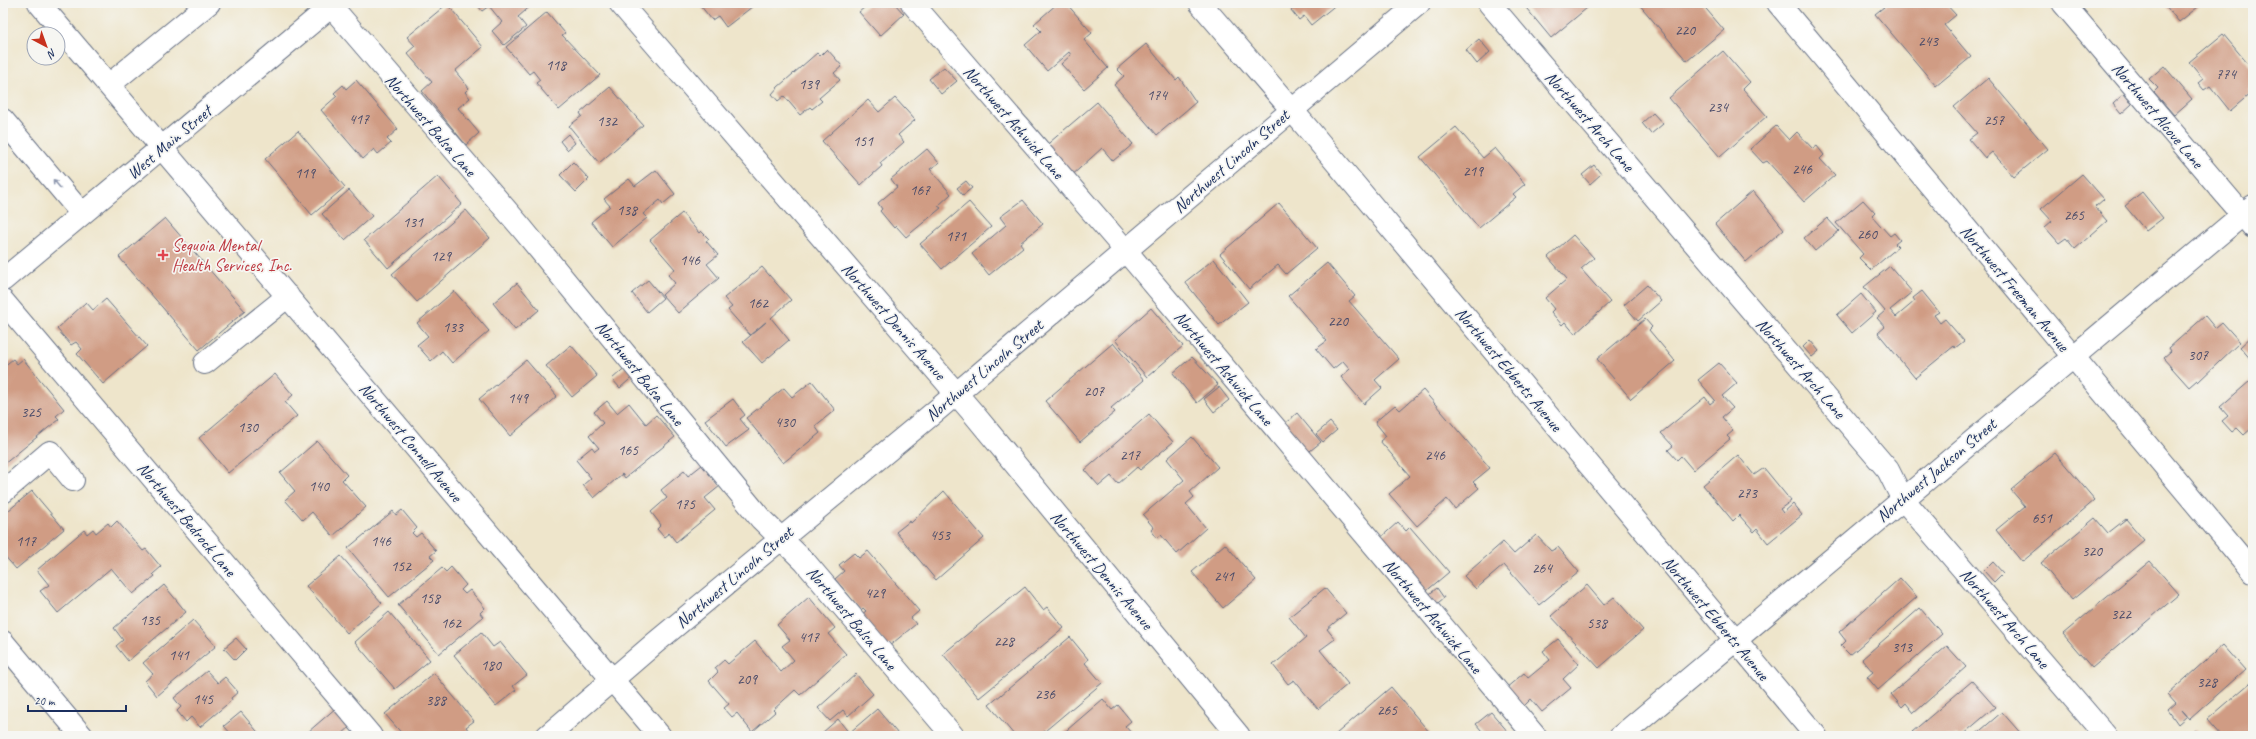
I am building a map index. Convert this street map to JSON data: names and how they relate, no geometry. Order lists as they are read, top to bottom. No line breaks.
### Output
{"streets":{"street":["Northwest Alcove Lane","Northwest Arch Lane","Northwest Ashwick Lane","Northwest Balsa Lane","West Main Street","Northwest Lincoln Street","Northwest Freeman Avenue","Northwest Dennis Avenue","Northwest Ebberts Avenue","Northwest Connell Avenue","Northwest Jackson Street","Northwest Bedrock Lane"]},"crossings":[["Northwest Alcove Lane","Northwest Jackson Street"],["Northwest Arch Lane","Northwest Jackson Street"],["Northwest Ashwick Lane","Northwest Lincoln Street"],["Northwest Balsa Lane","West Main Street"],["Northwest Balsa Lane","Northwest Lincoln Street"],["West Main Street","Northwest Connell Avenue"],["Northwest Lincoln Street","Northwest Dennis Avenue"],["Northwest Lincoln Street","Northwest Ebberts Avenue"],["Northwest Lincoln Street","Northwest Connell Avenue"],["Northwest Freeman Avenue","Northwest Jackson Street"],["Northwest Ebberts Avenue","Northwest Jackson Street"]],"places":{"health":["Sequoia Mental Health Services, Inc."]},"house_numbers":["220","243","118","774","139","174","234","417","257","132","151","246","219","119","167","138","265","131","260","171","129","146","162","220","133","307","207","149","325","430","130","165","217","246","140","273","175","651","453","117","146","320","152","264","241","429","158","322","135","162","538","417","228","313","141","180","209","328","236","145","388","265"],"scale_bar":"20 m","north":"bottom right"}
